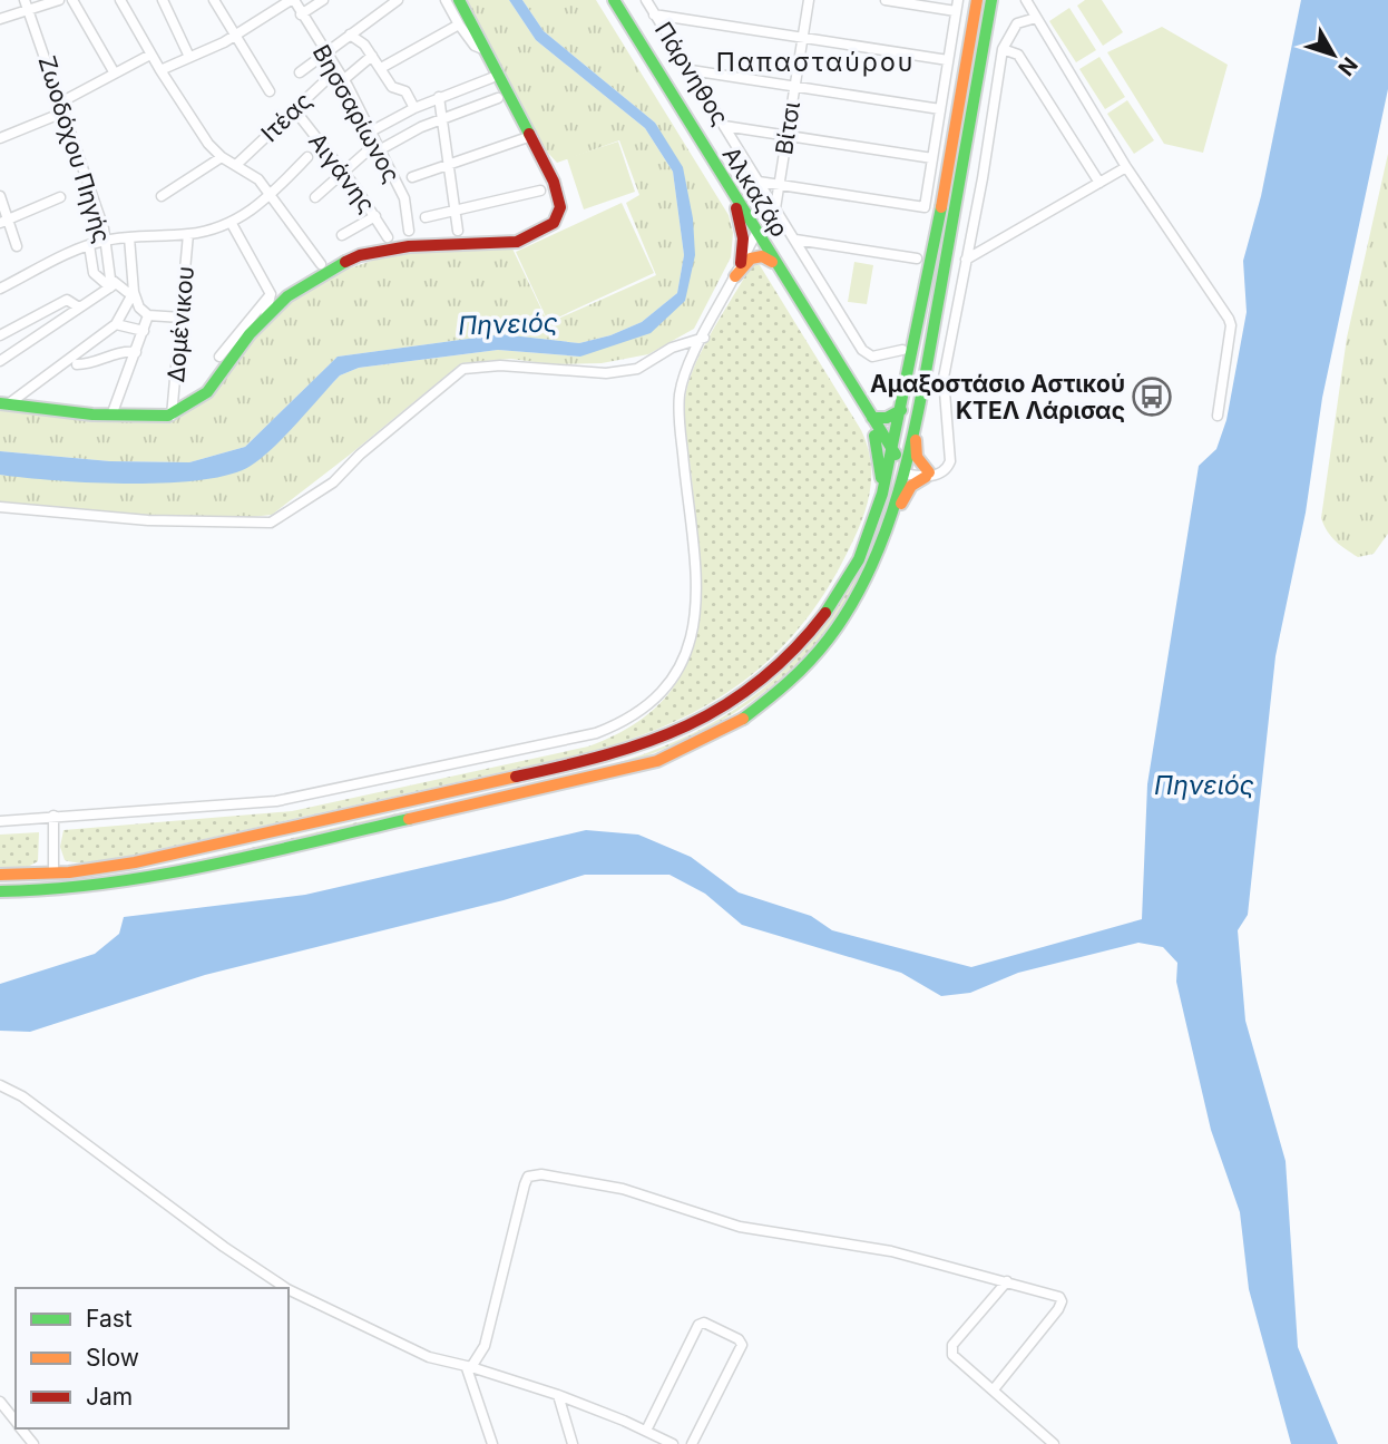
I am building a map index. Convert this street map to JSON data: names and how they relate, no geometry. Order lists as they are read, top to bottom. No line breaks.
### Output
{"streets":{"main road":["Αλκαζάρ"],"street":["Πάρνηθος","Βησσαρίωνος","Ιτέας","Βίτσι","Ζωοδόχου Πηγής","Αιγάνης","Δομένικου"]},"crossings":[["Πάρνηθος","Βίτσι"],["Βησσαρίωνος","Ιτέας"],["Ιτέας","Αιγάνης"]],"districts":["Παπασταύρου"],"water":["Πηνειός"],"places":{"bus stop":["Αμαξοστάσιο Αστικού ΚΤΕΛ Λάρισας"]},"legend":["Fast","Slow","Jam"],"north":"bottom right"}
